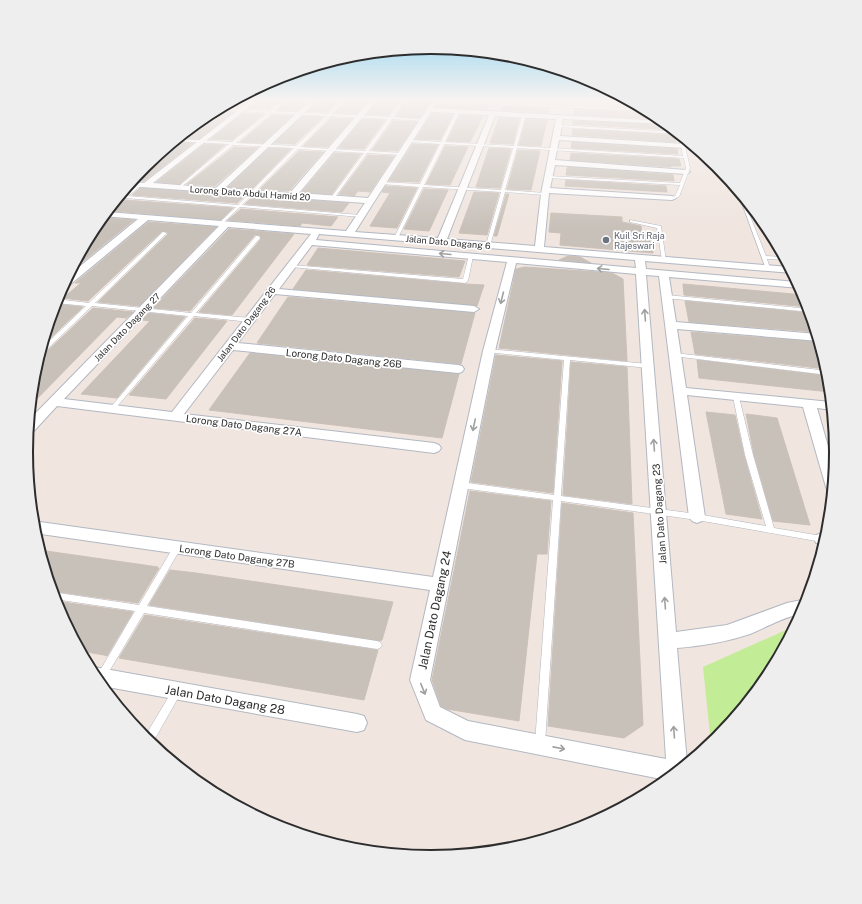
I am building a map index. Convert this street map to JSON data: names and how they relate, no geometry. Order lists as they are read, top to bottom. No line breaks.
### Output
{"streets":{"street":["Lorong Dato Abdul Hamid 20","Jalan Dato Dagang 6","Jalan Dato Dagang 26","Jalan Dato Dagang 27","Lorong Dato Dagang 26B","Lorong Dato Dagang 27A","Jalan Dato Dagang 23","Lorong Dato Dagang 27B","Jalan Dato Dagang 24","Jalan Dato Dagang 28"]},"crossings":[["Jalan Dato Dagang 6","Jalan Dato Dagang 26"],["Jalan Dato Dagang 6","Jalan Dato Dagang 27"],["Jalan Dato Dagang 6","Jalan Dato Dagang 23"],["Jalan Dato Dagang 26","Lorong Dato Dagang 26B"],["Jalan Dato Dagang 26","Lorong Dato Dagang 27A"],["Jalan Dato Dagang 27","Lorong Dato Dagang 27A"],["Lorong Dato Dagang 27B","Jalan Dato Dagang 24"]],"places":["Kuil Sri Raja Rajeswari"]}
